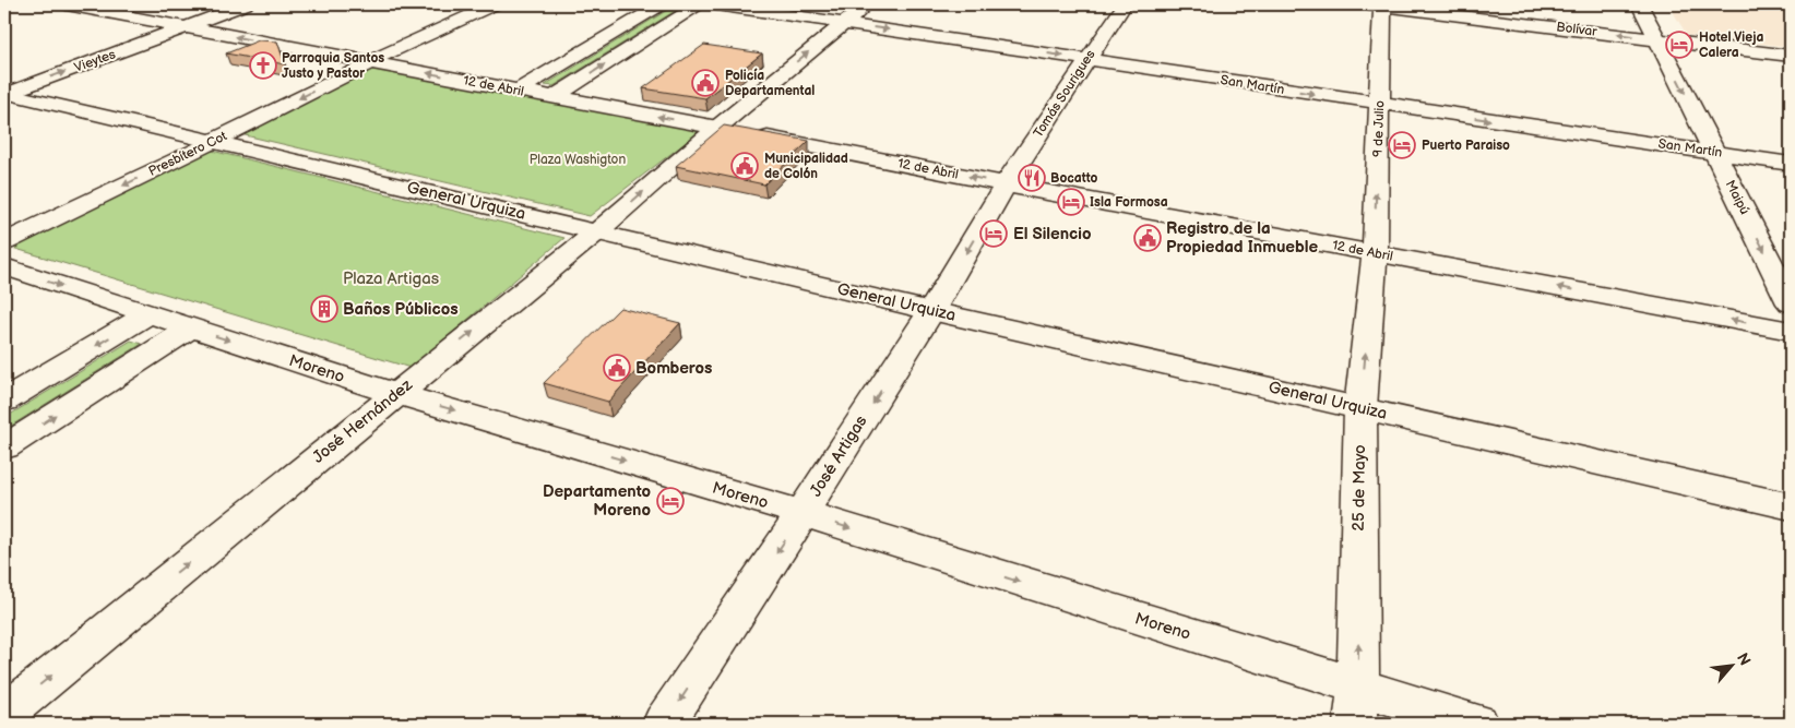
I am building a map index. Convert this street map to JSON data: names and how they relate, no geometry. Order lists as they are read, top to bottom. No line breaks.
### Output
{"streets":{"street":["Bolívar","Vieytes","San Martín","12 de Abril","Tomás Sourigues","9 de Julio","Presbítero Cot","Maipú","General Urquiza","Moreno","José Hernández","José Artigas","25 de Mayo"]},"crossings":[["Bolívar","9 de Julio"],["Bolívar","Maipú"],["Vieytes","12 de Abril"],["Vieytes","General Urquiza"],["San Martín","Tomás Sourigues"],["San Martín","9 de Julio"],["San Martín","Maipú"],["San Martín","José Hernández"],["12 de Abril","Tomás Sourigues"],["12 de Abril","9 de Julio"],["12 de Abril","Presbítero Cot"],["12 de Abril","José Hernández"],["12 de Abril","José Artigas"],["12 de Abril","25 de Mayo"],["Tomás Sourigues","José Artigas"],["9 de Julio","25 de Mayo"],["Presbítero Cot","General Urquiza"],["General Urquiza","José Hernández"],["General Urquiza","José Artigas"],["General Urquiza","25 de Mayo"],["Moreno","José Hernández"],["Moreno","José Artigas"],["Moreno","25 de Mayo"]],"one_way":["Bolívar","San Martín","12 de Abril","9 de Julio","Maipú","Moreno","José Artigas","25 de Mayo"],"parks":["Plaza Washigton","Plaza Artigas"],"places":{"hotel":["Hotel Vieja Calera","Puerto Paraiso","Isla Formosa","El Silencio","Departamento Moreno"],"church":["Parroquia Santos Justo y Pastor"],"public building":["Policía Departamental","Municipalidad de Colón","Registro de la Propiedad Inmueble","Bomberos"],"restaurant":["Bocatto"],"building":["Baños Públicos"]},"north":"top right"}
